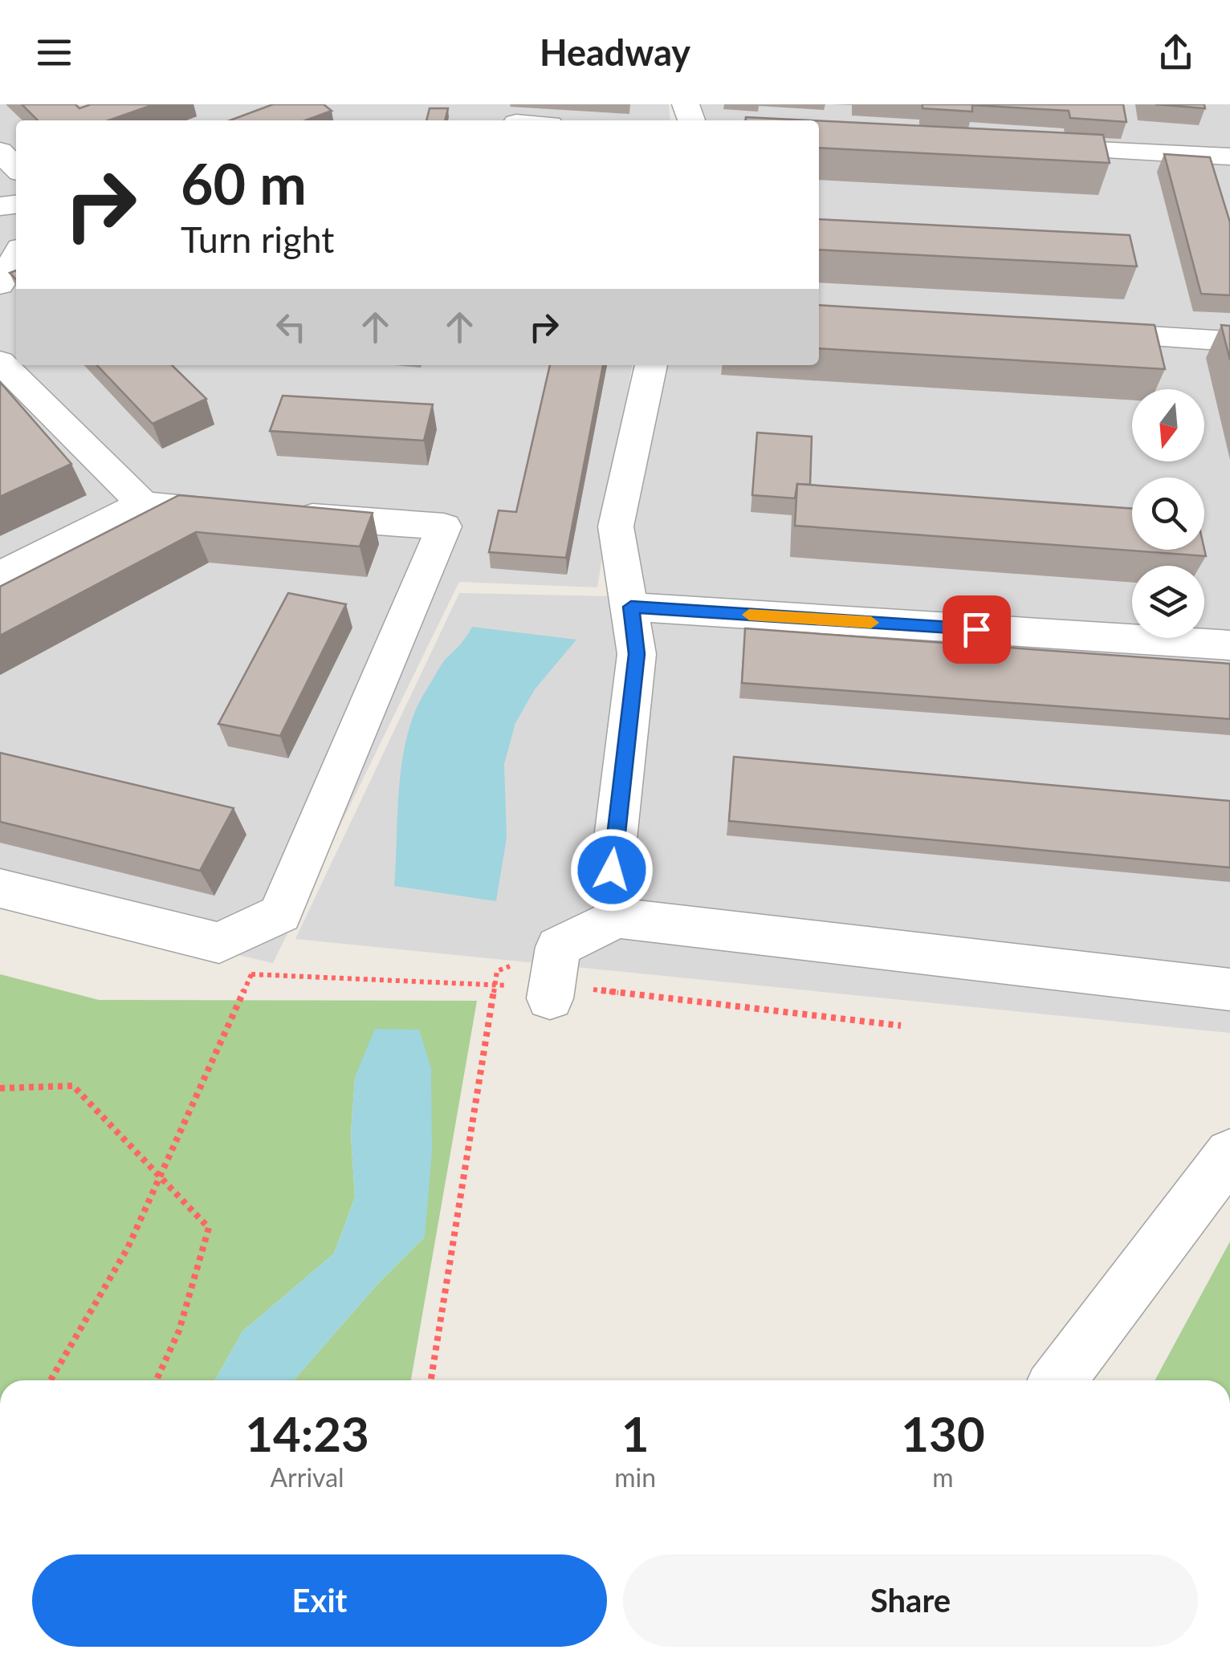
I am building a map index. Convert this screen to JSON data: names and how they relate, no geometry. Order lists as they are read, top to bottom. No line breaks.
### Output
{"north":"bottom","page":{"header":"Headway","turn":["60 m","Turn right"],"eta":["14:23","Arrival","1","min","130","m"],"buttons":["Exit","Share"]}}
